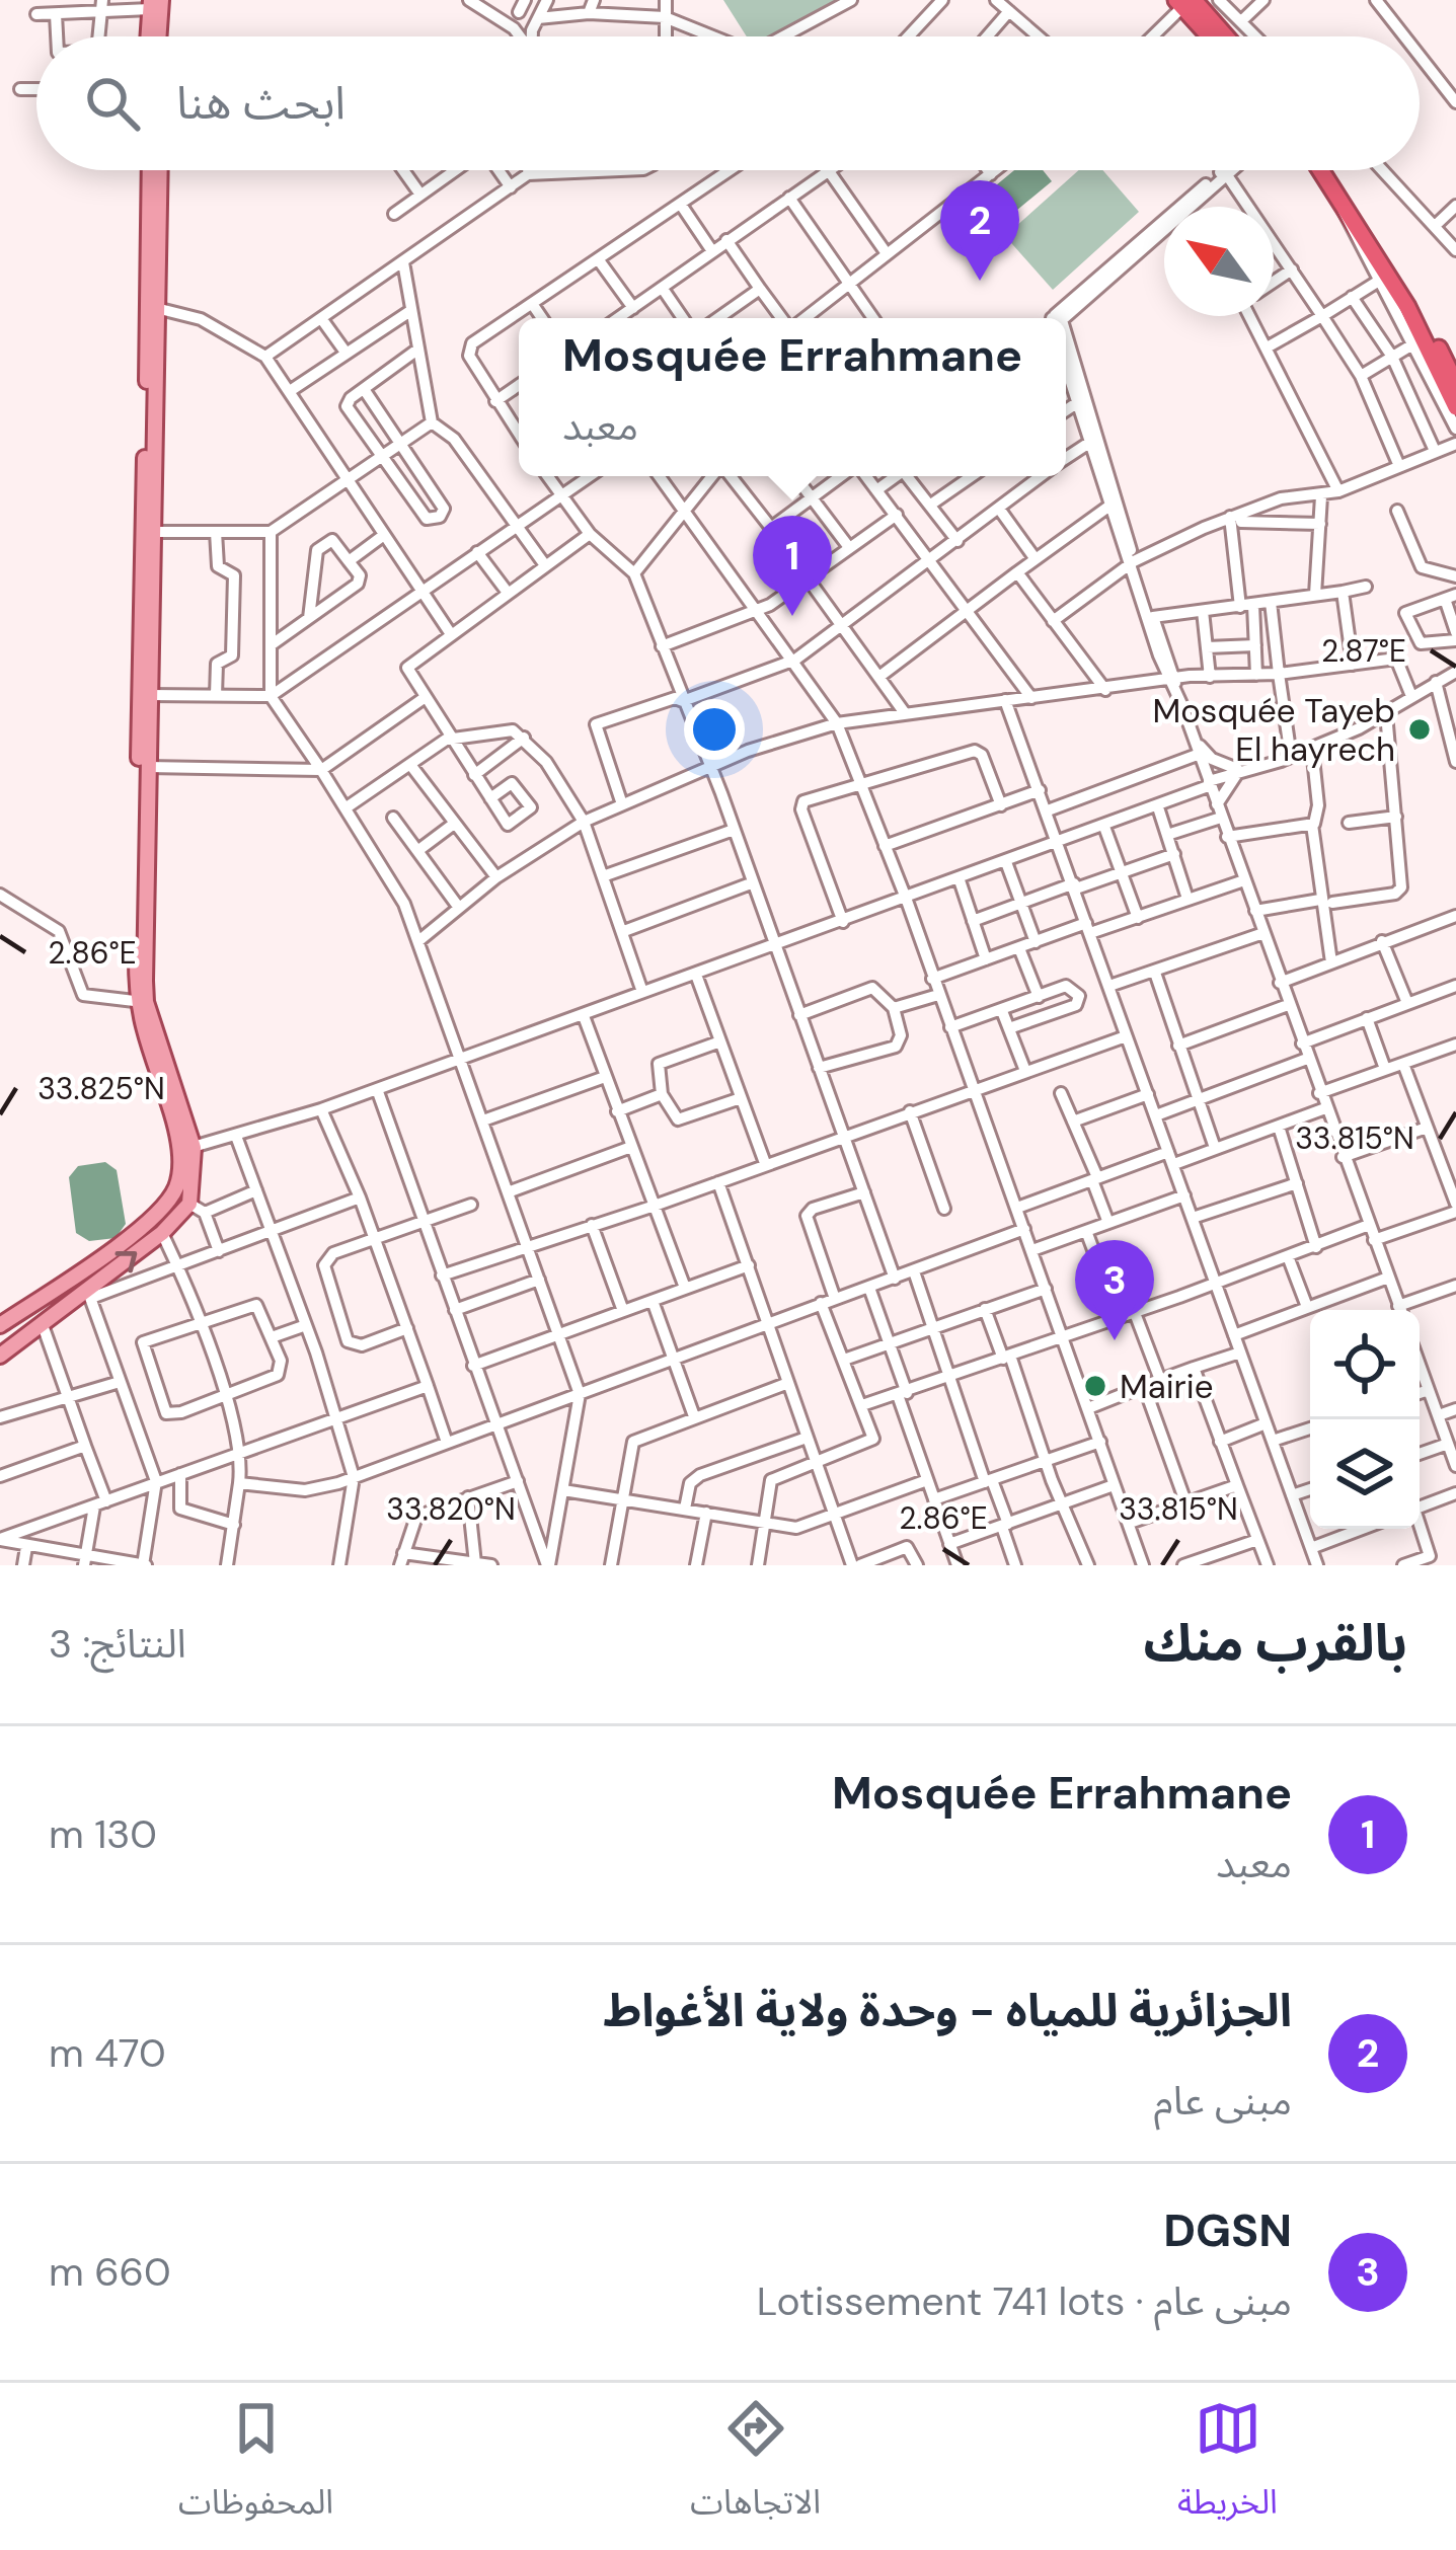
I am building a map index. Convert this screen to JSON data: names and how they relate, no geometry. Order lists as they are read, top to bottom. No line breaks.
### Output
{"places":["Mosquée Tayeb El hayrech","Mairie"],"north":"top left","page":{"search":"ابحث هنا","pins":["2","1","3"],"popup":["Mosquée Errahmane","معبد"],"heading":["بالقرب منك","النتائج: 3"],"list":[{"mark":"1","name":"Mosquée Errahmane","note":"معبد","value":"130 m"},{"mark":"2","name":"الجزائرية للمياه - وحدة ولاية الأغواط","note":"مبنى عام","value":"470 m"},{"mark":"3","name":"DGSN","note":"مبنى عام · Lotissement 741 lots","value":"660 m"}],"nav":["الخريطة","الاتجاهات","المحفوظات"]},"coordinates":["2.87°E","2.86°E","33.825°N","33.815°N","33.820°N"]}
